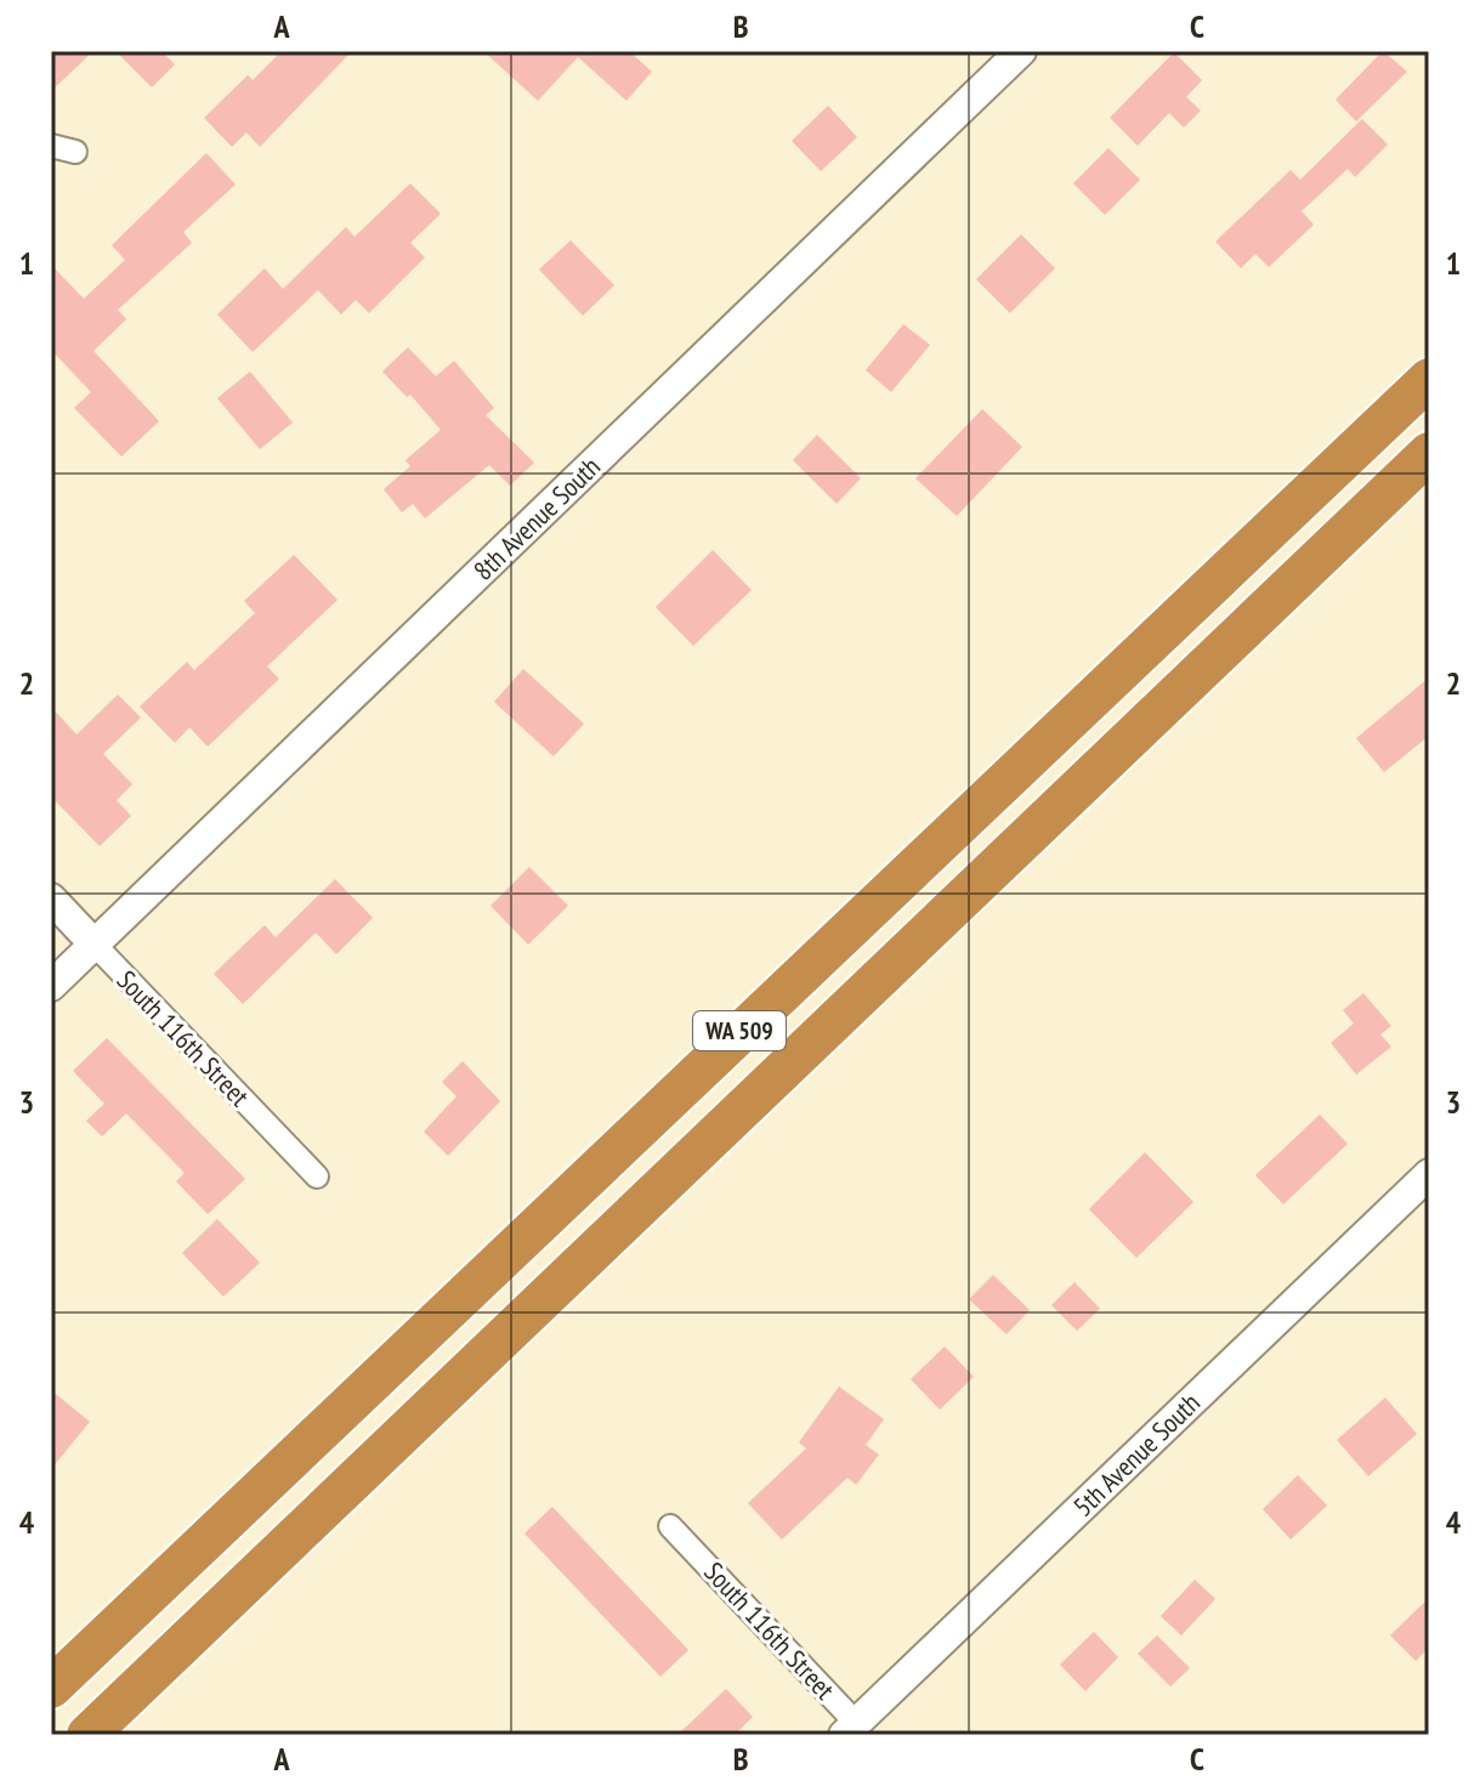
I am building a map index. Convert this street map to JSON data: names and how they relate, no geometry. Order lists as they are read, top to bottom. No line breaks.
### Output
{"streets":{"highway":["WA 509"],"street":["8th Avenue South","South 116th Street","5th Avenue South"]},"crossings":[["8th Avenue South","South 116th Street"],["South 116th Street","5th Avenue South"]],"grid":{"columns":["A","B","C"],"rows":["1","2","3","4"]}}
